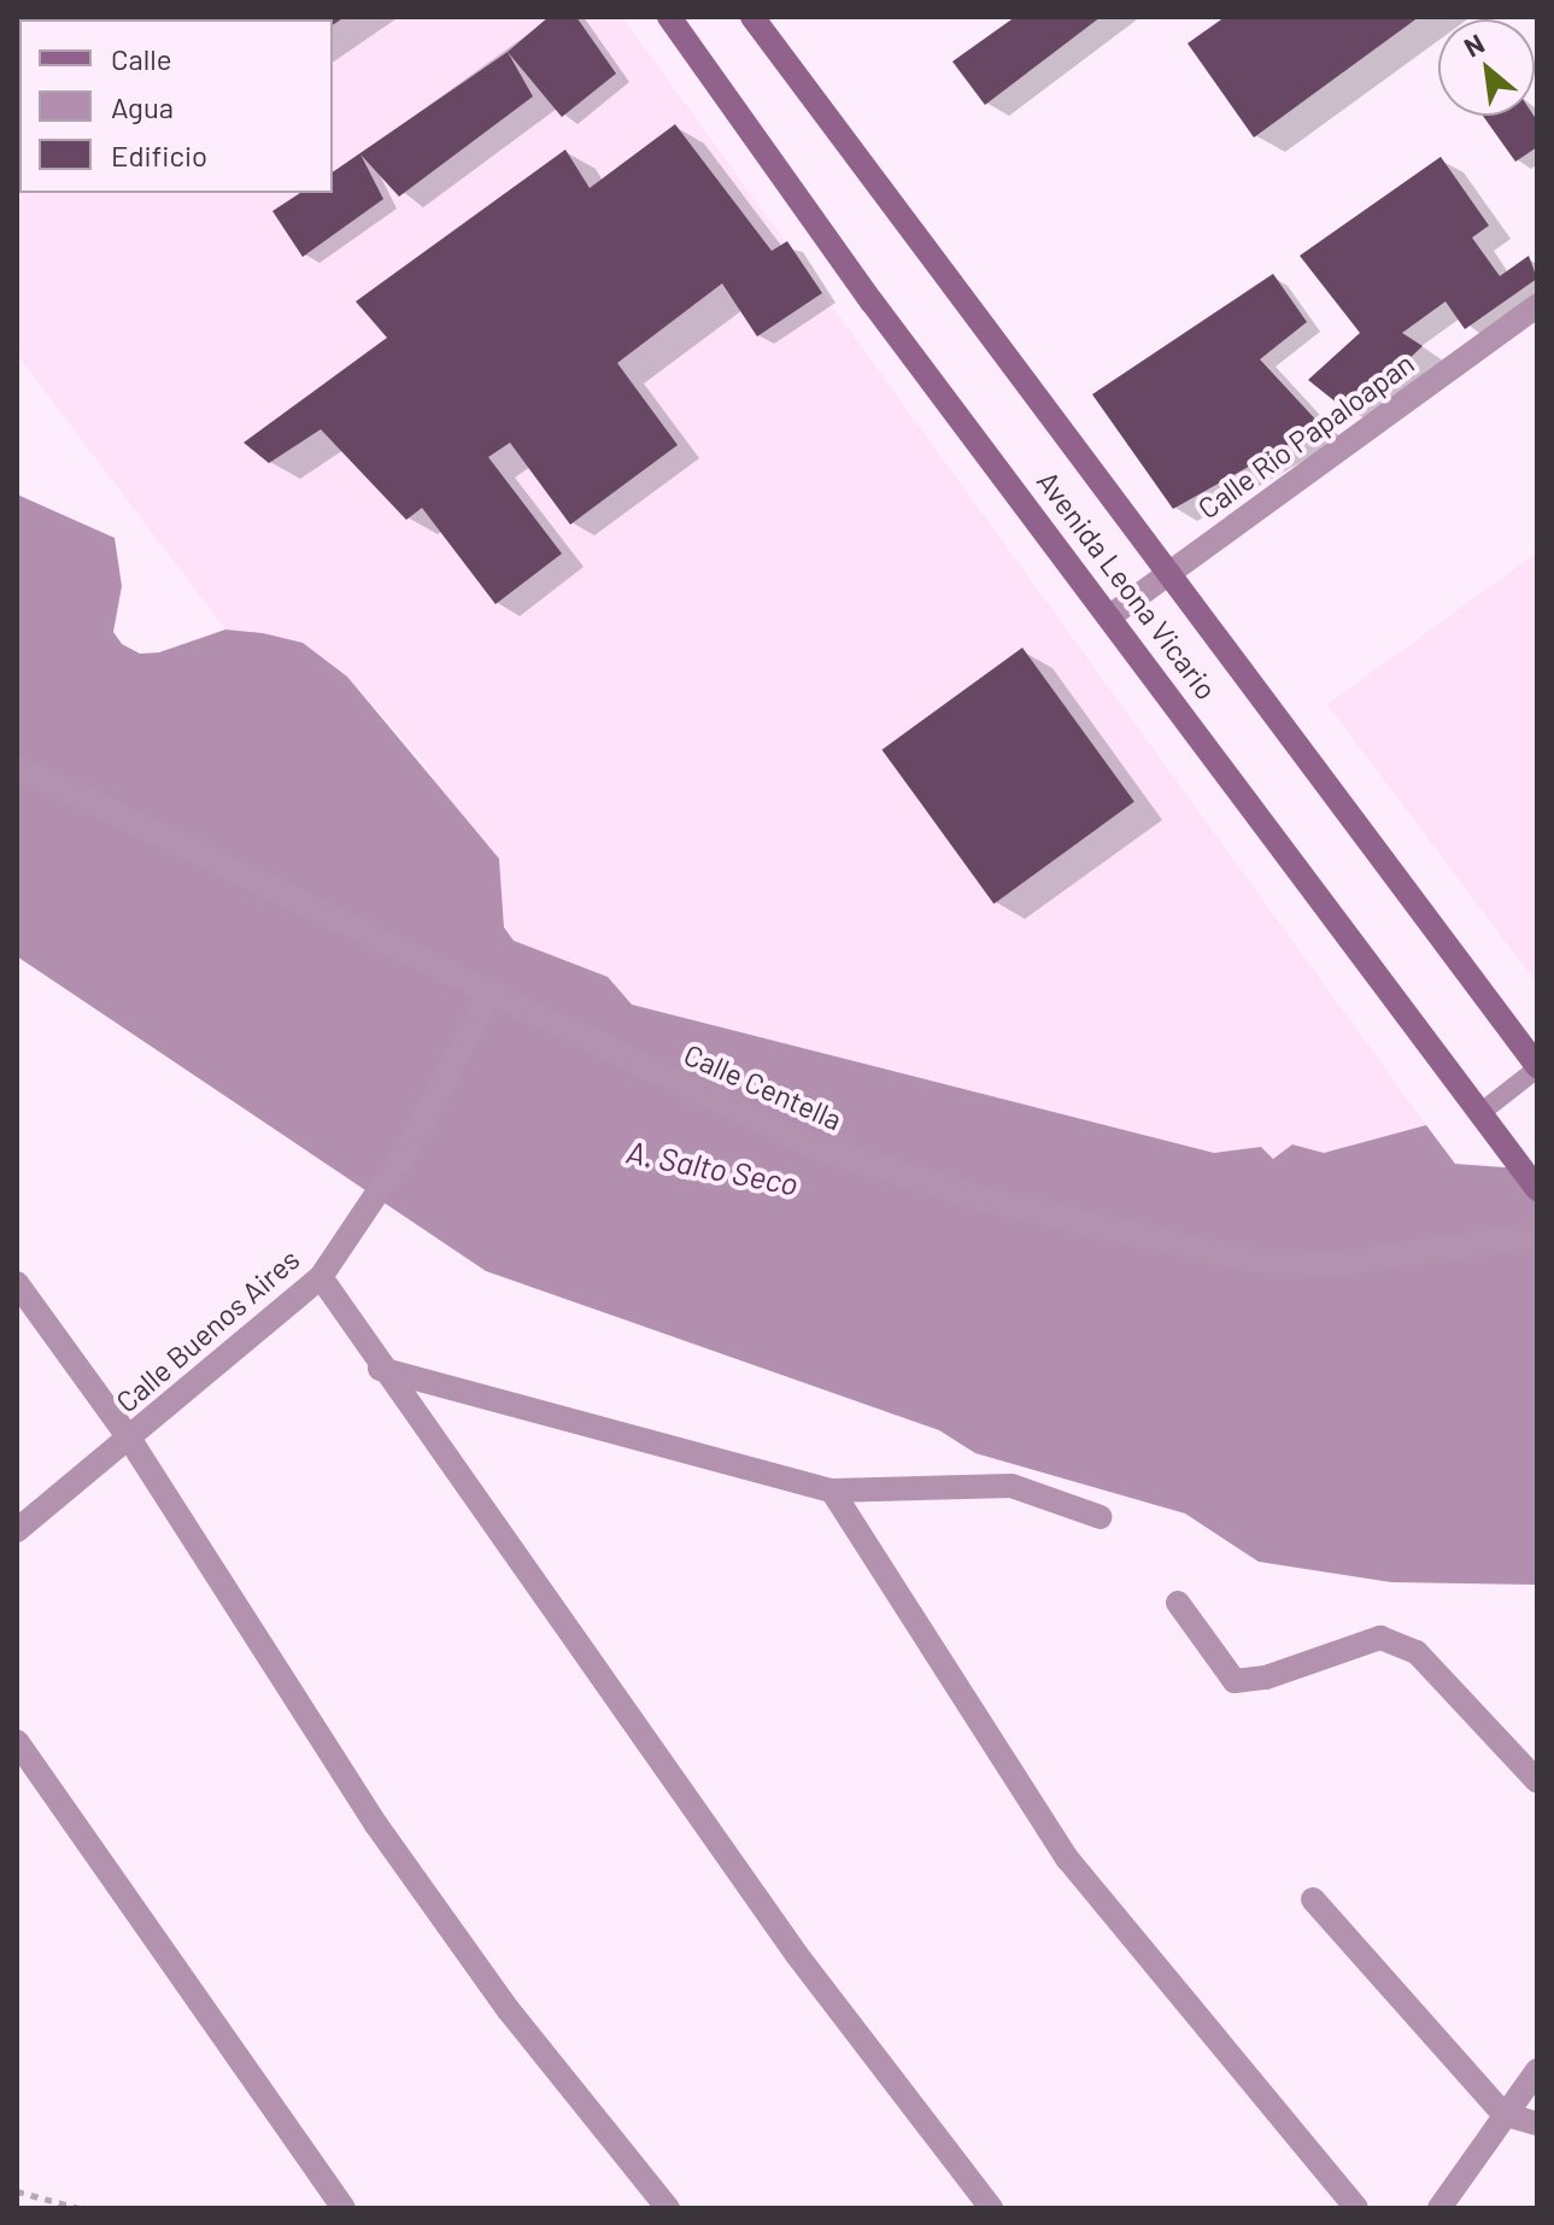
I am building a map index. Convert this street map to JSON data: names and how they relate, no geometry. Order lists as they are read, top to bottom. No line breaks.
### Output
{"streets":{"street":["Calle Río Papaloapan","Avenida Leona Vicario","Calle Centella","Calle Buenos Aires"]},"crossings":[["Calle Río Papaloapan","Avenida Leona Vicario"],["Calle Centella","Calle Buenos Aires"]],"water":["A. Salto Seco"],"legend":["Calle","Agua","Edificio"],"north":"top left"}
